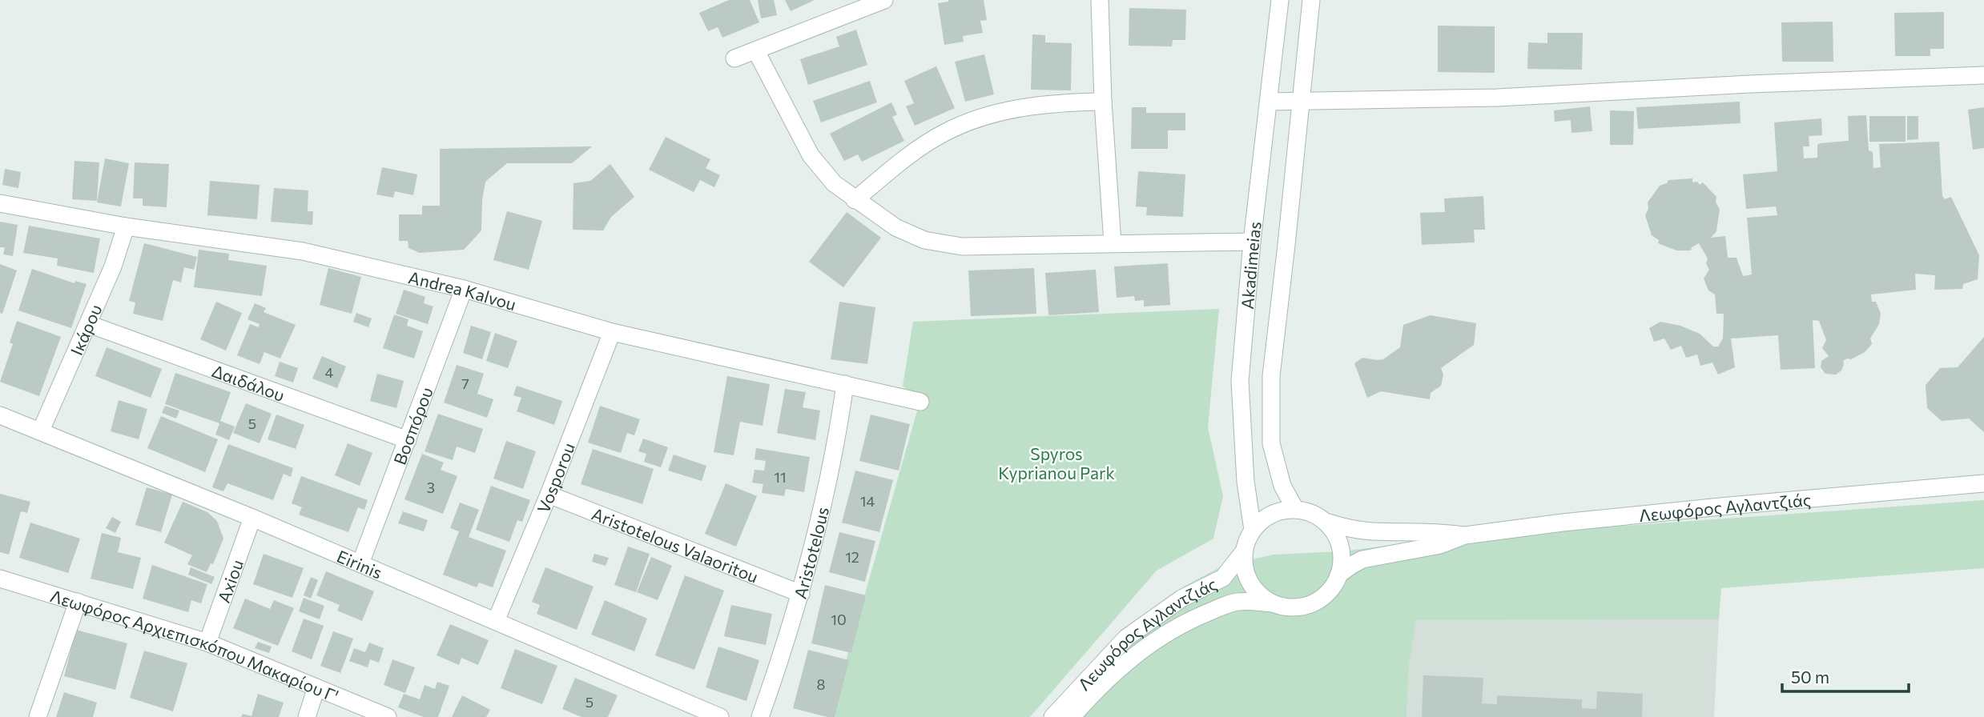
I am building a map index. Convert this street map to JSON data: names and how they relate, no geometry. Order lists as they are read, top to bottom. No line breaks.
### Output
{"streets":{"street":["Akadimeias","Andrea Kalvou","Ικάρου","Δαιδάλου","Βοσπόρου","Vosporou","Λεωφόρος Αγλαντζιάς","Aristotelous Valaoritou","Aristotelous","Eirinis","Axiou","Λεωφόρος Αρχιεπισκόπου Μακαρίου Γ'"]},"crossings":[["Akadimeias","Λεωφόρος Αγλαντζιάς"],["Andrea Kalvou","Ικάρου"],["Andrea Kalvou","Βοσπόρου"],["Andrea Kalvou","Vosporou"],["Andrea Kalvou","Aristotelous"],["Ικάρου","Δαιδάλου"],["Ικάρου","Eirinis"],["Δαιδάλου","Βοσπόρου"],["Βοσπόρου","Eirinis"],["Vosporou","Aristotelous Valaoritou"],["Vosporou","Eirinis"],["Aristotelous Valaoritou","Aristotelous"],["Eirinis","Axiou"],["Axiou","Λεωφόρος Αρχιεπισκόπου Μακαρίου Γ'"]],"parks":["Spyros Kyprianou Park"],"house_numbers":["4","7","5","11","3","14","12","10","8","5"],"scale_bar":"50 m"}
